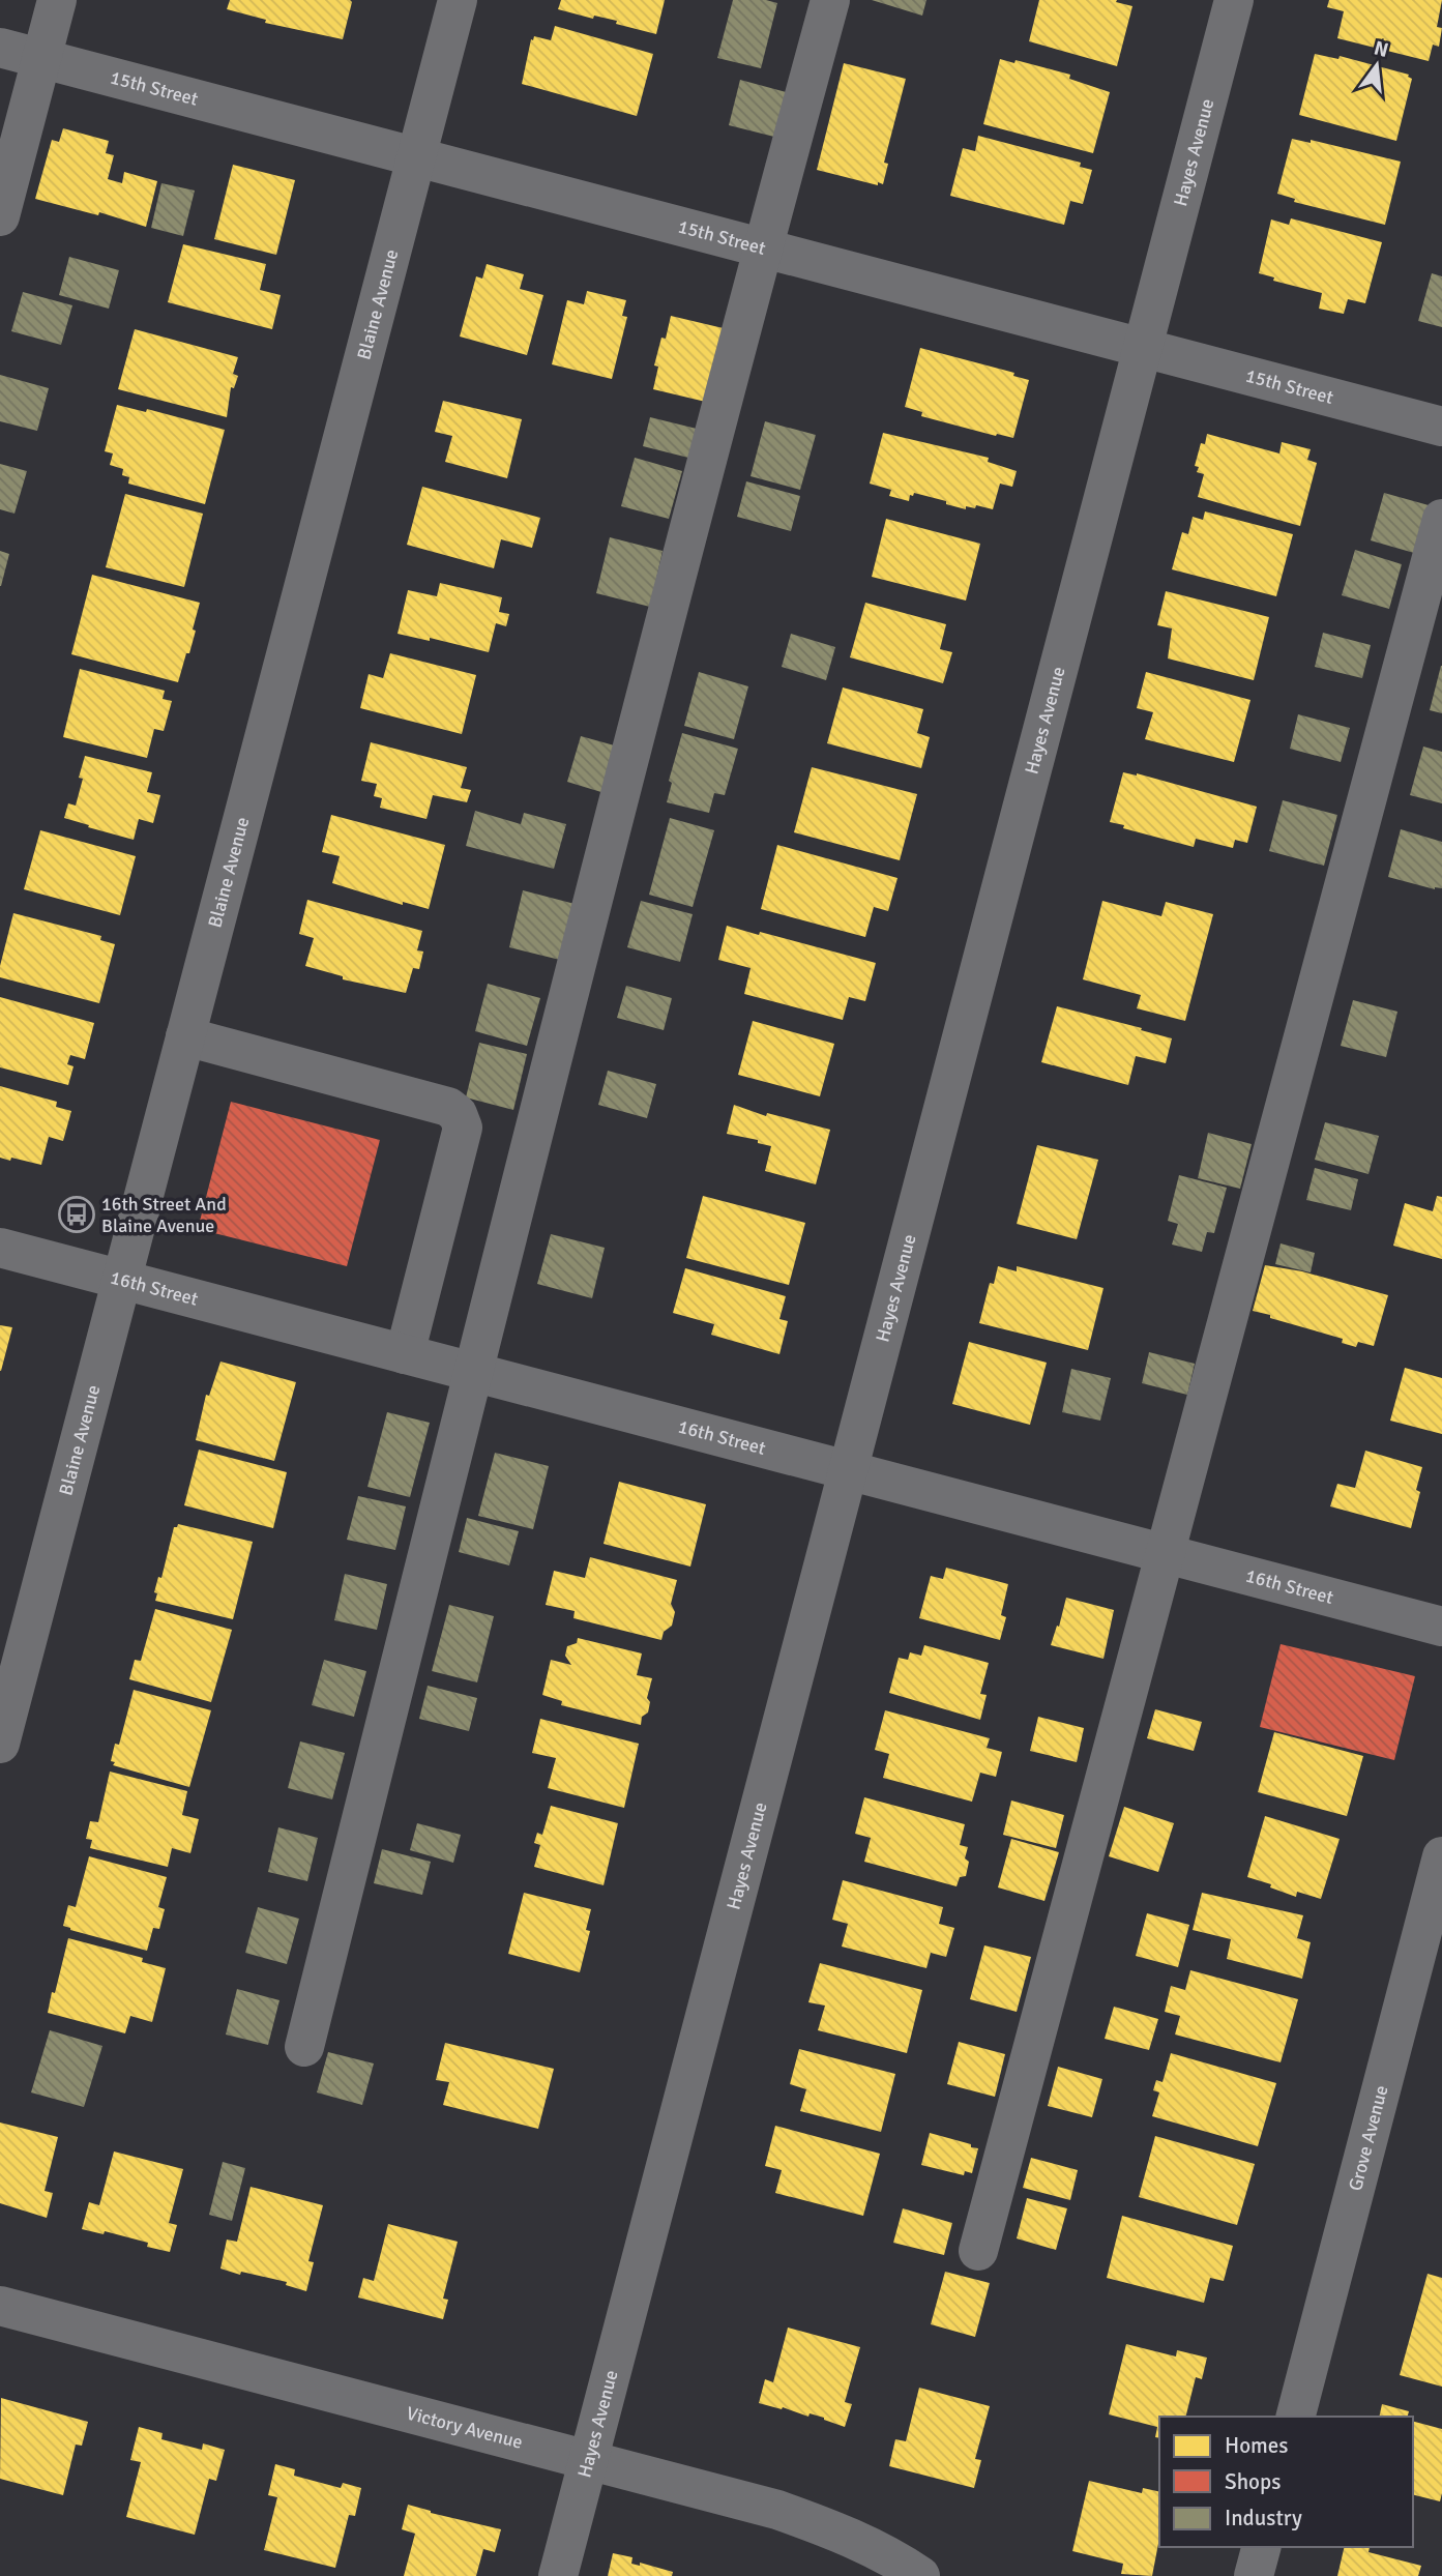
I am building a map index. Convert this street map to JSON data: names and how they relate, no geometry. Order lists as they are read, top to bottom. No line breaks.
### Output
{"streets":{"street":["15th Street","Hayes Avenue","Blaine Avenue","16th Street","Grove Avenue","Victory Avenue"]},"crossings":[["15th Street","Hayes Avenue"],["15th Street","Blaine Avenue"],["Hayes Avenue","16th Street"],["Hayes Avenue","Victory Avenue"],["Blaine Avenue","16th Street"]],"places":{"bus stop":["16th Street And Blaine Avenue"]},"legend":["Homes","Shops","Industry"],"north":"top"}
